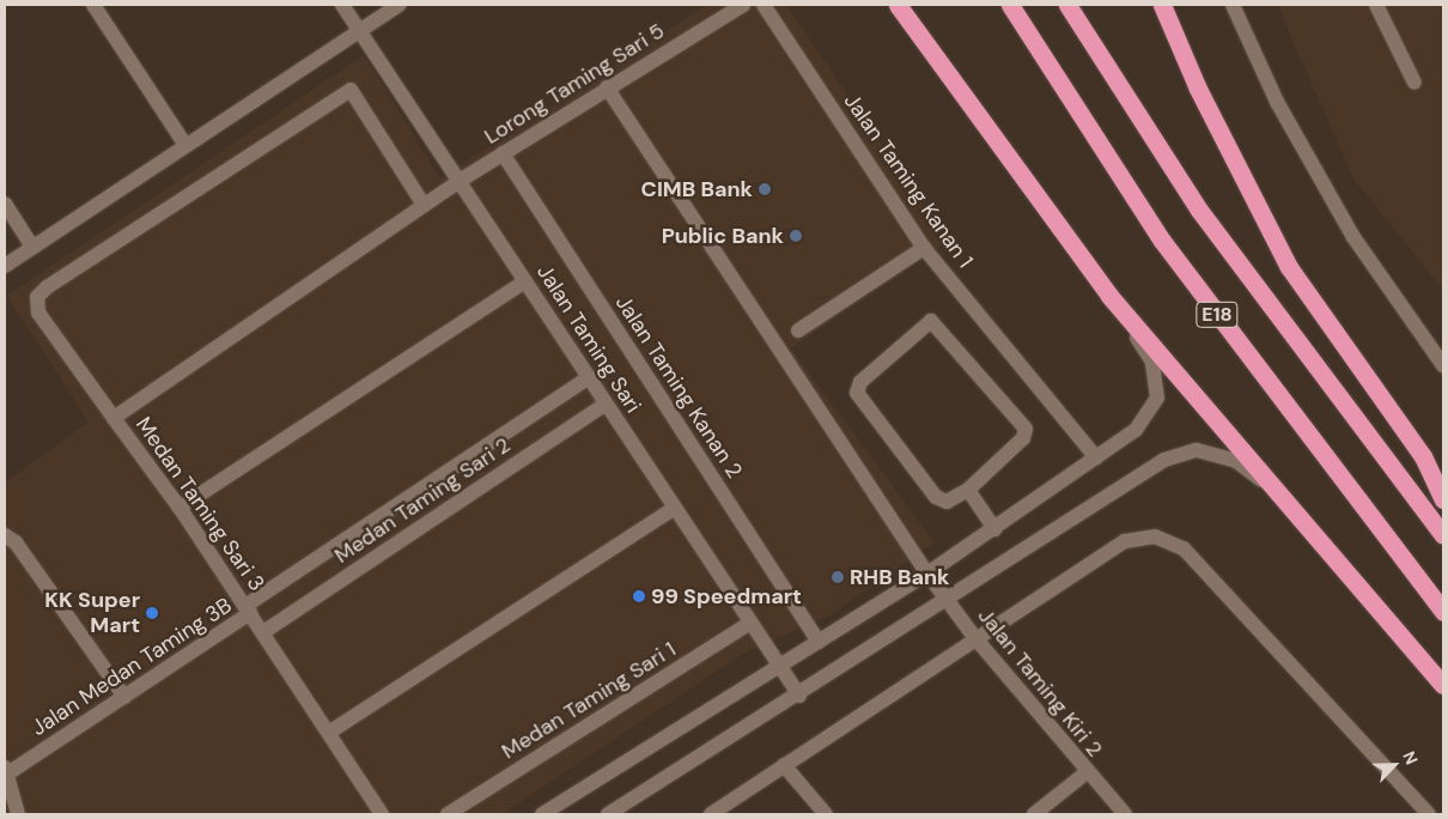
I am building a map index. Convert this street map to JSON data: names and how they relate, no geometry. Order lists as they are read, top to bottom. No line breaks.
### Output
{"streets":{"highway":["E18"],"street":["Lorong Taming Sari 5","Jalan Taming Kanan 1","Jalan Taming Sari","Jalan Taming Kanan 2","Medan Taming Sari 2","Medan Taming Sari 3","Jalan Medan Taming 3B","Jalan Taming Kiri 2","Medan Taming Sari 1"]},"crossings":[["Lorong Taming Sari 5","Jalan Taming Sari"],["Lorong Taming Sari 5","Jalan Taming Kanan 2"],["Lorong Taming Sari 5","Medan Taming Sari 3"],["Lorong Taming Sari 5","Jalan Taming Kiri 2"],["Jalan Taming Sari","Medan Taming Sari 2"],["Jalan Taming Sari","Medan Taming Sari 3"],["Jalan Taming Sari","Medan Taming Sari 1"],["Medan Taming Sari 2","Medan Taming Sari 3"],["Medan Taming Sari 2","Jalan Medan Taming 3B"],["Medan Taming Sari 3","Jalan Medan Taming 3B"]],"places":["CIMB Bank","Public Bank","RHB Bank","99 Speedmart","KK Super Mart"],"north":"top right"}
